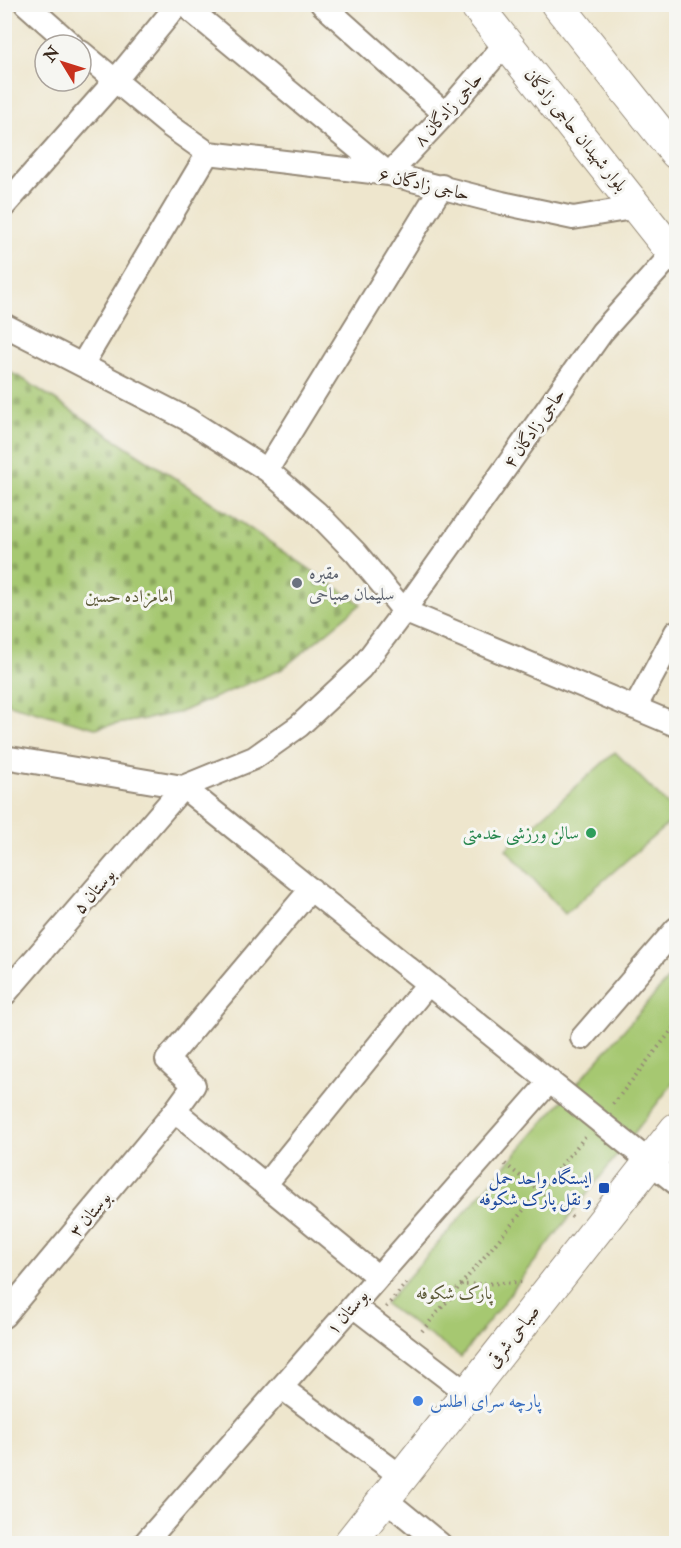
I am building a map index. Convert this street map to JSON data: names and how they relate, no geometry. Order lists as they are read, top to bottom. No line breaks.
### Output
{"streets":{"main road":["بلوار شهیدان حاجی زادگان","صباحی شرقی"],"street":["حاجی زادگان ۸","حاجی زادگان ۶","حاجی زادگان ۴","بوستان ۵","بوستان ۳","بوستان ۱"]},"crossings":[["حاجی زادگان ۸","بلوار شهیدان حاجی زادگان"],["حاجی زادگان ۸","حاجی زادگان ۶"],["بلوار شهیدان حاجی زادگان","حاجی زادگان ۶"],["بلوار شهیدان حاجی زادگان","حاجی زادگان ۴"],["حاجی زادگان ۴","بوستان ۵"]],"parks":["امامزاده حسین","پارک شکوفه"],"places":{"other":["مقبره سلیمان صباحی","سالن ورزشی خدمتی","پارچه سرای اطلس"],"transit":["ایستگاه واحد حمل و نقل پارک شکوفه"]},"north":"top left"}
